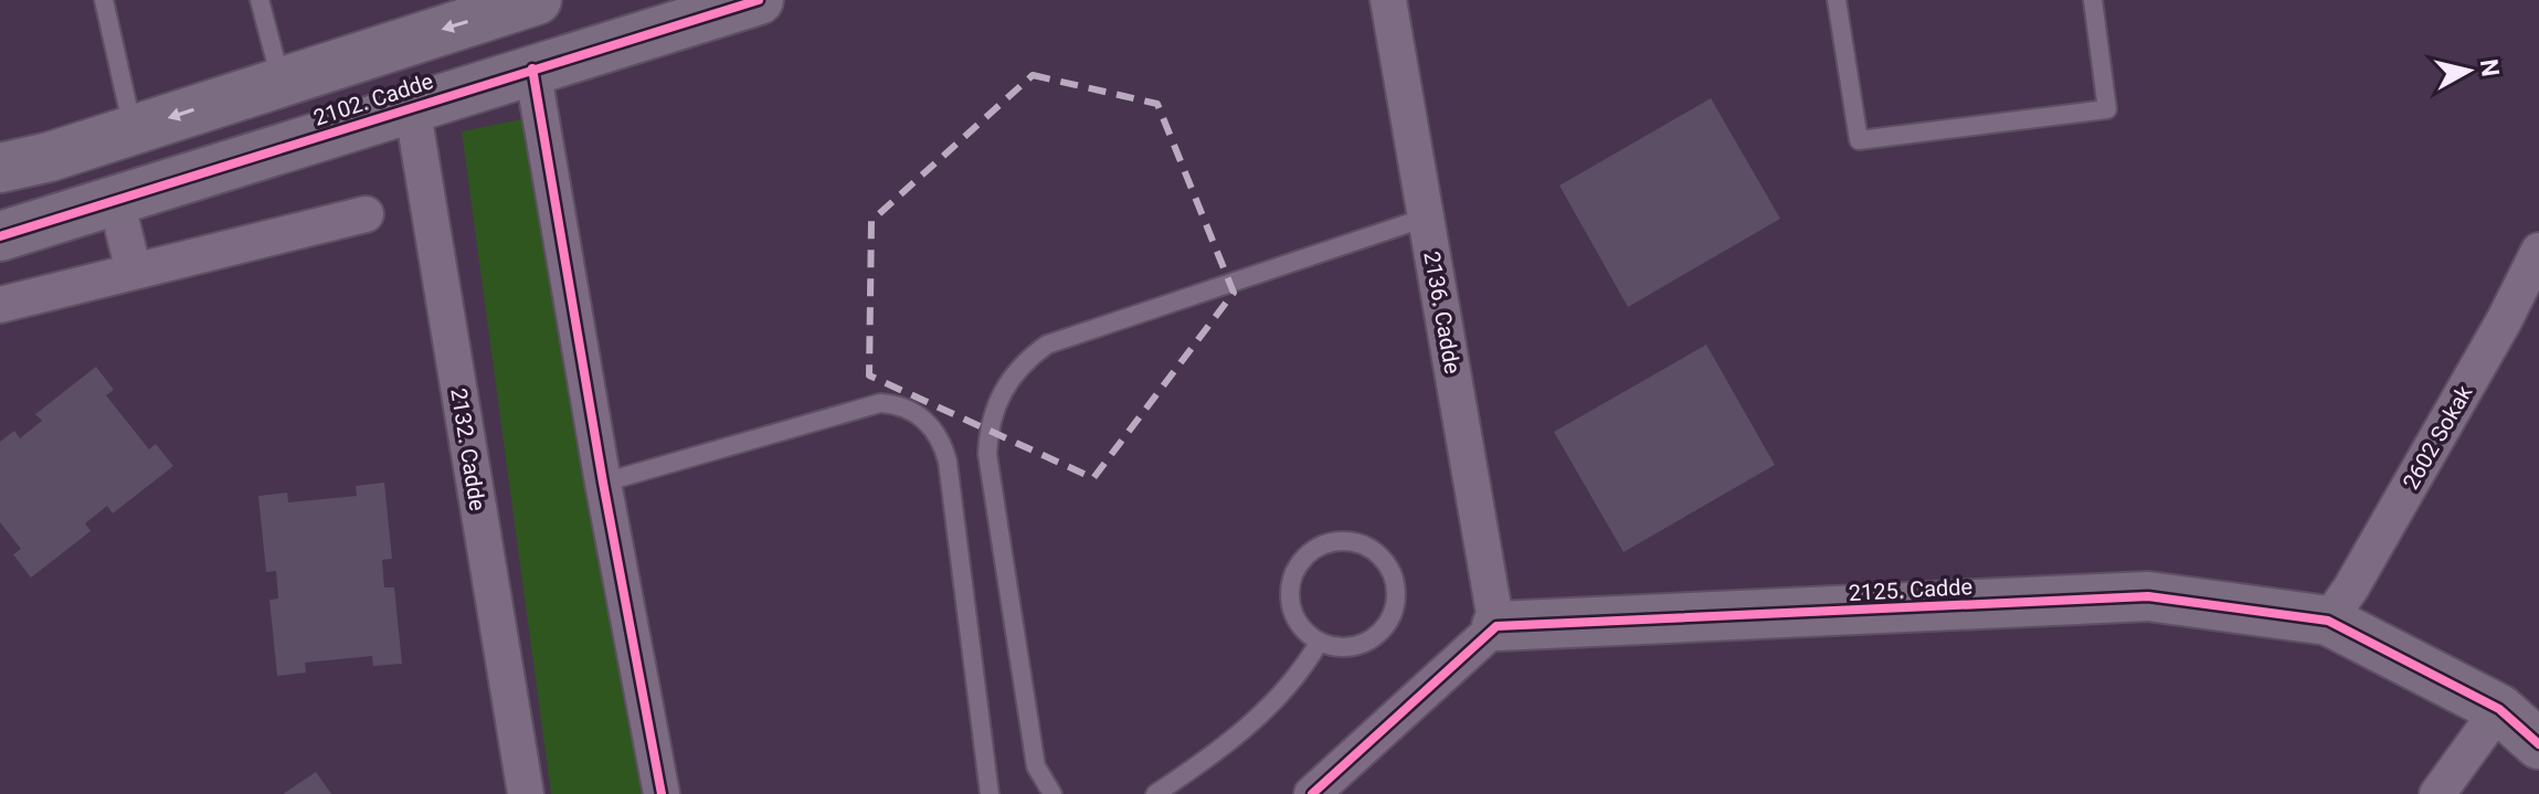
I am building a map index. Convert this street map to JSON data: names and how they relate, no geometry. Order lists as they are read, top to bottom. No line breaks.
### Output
{"streets":{"street":["2102. Cadde","2136. Cadde","2602 Sokak","2132. Cadde","2125. Cadde"]},"crossings":[["2102. Cadde","2132. Cadde"],["2136. Cadde","2125. Cadde"],["2602 Sokak","2125. Cadde"]],"north":"right"}
